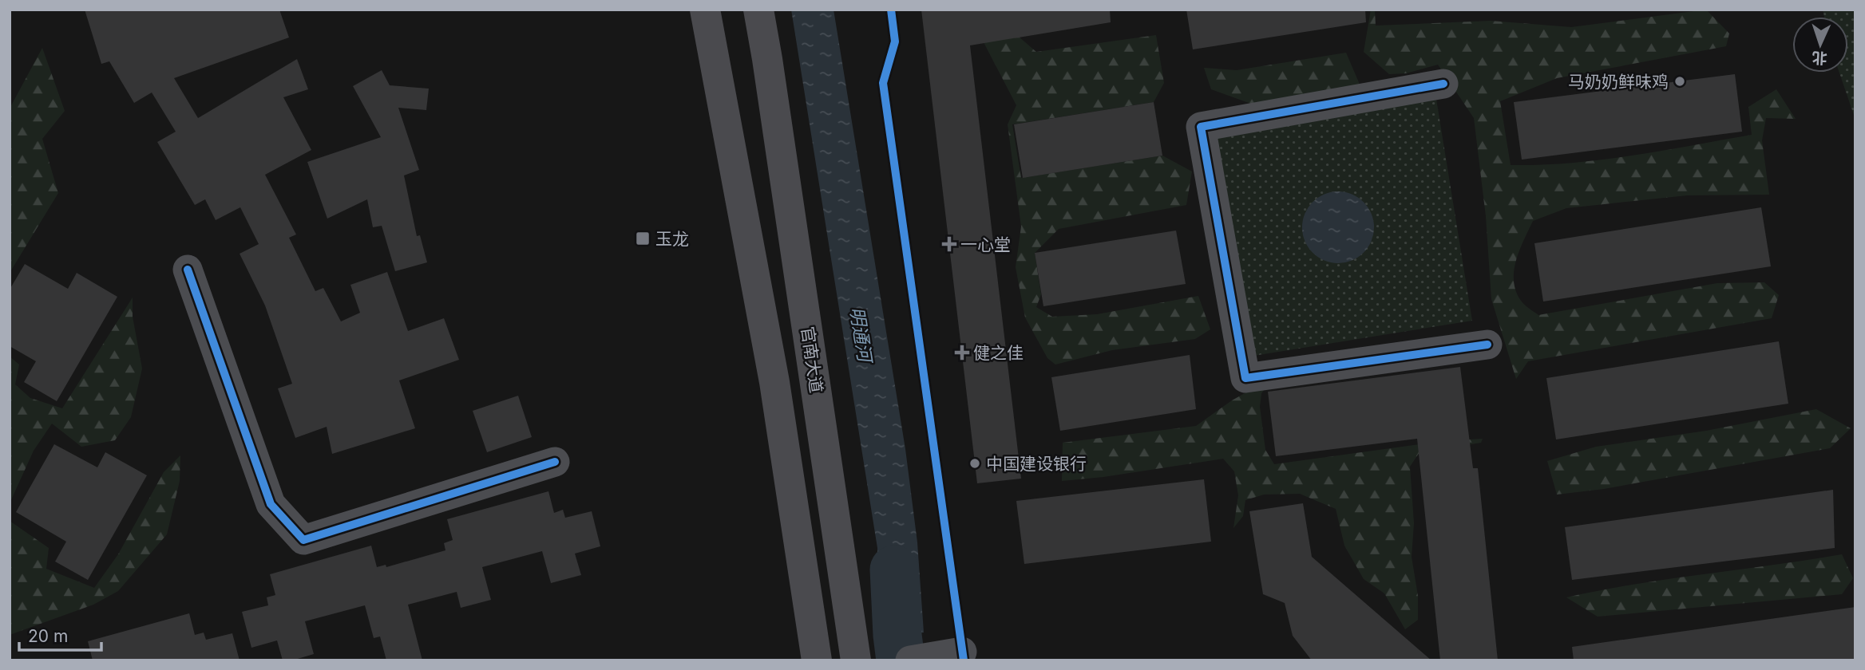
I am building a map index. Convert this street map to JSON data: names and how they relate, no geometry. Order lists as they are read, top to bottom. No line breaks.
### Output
{"streets":{"main road":["官南大道"]},"water":["明通河"],"places":{"other":["马奶奶鲜味鸡","中国建设银行"],"transit":["玉龙"],"health":["一心堂","健之佳"]},"scale_bar":"20 m","north":"bottom"}
